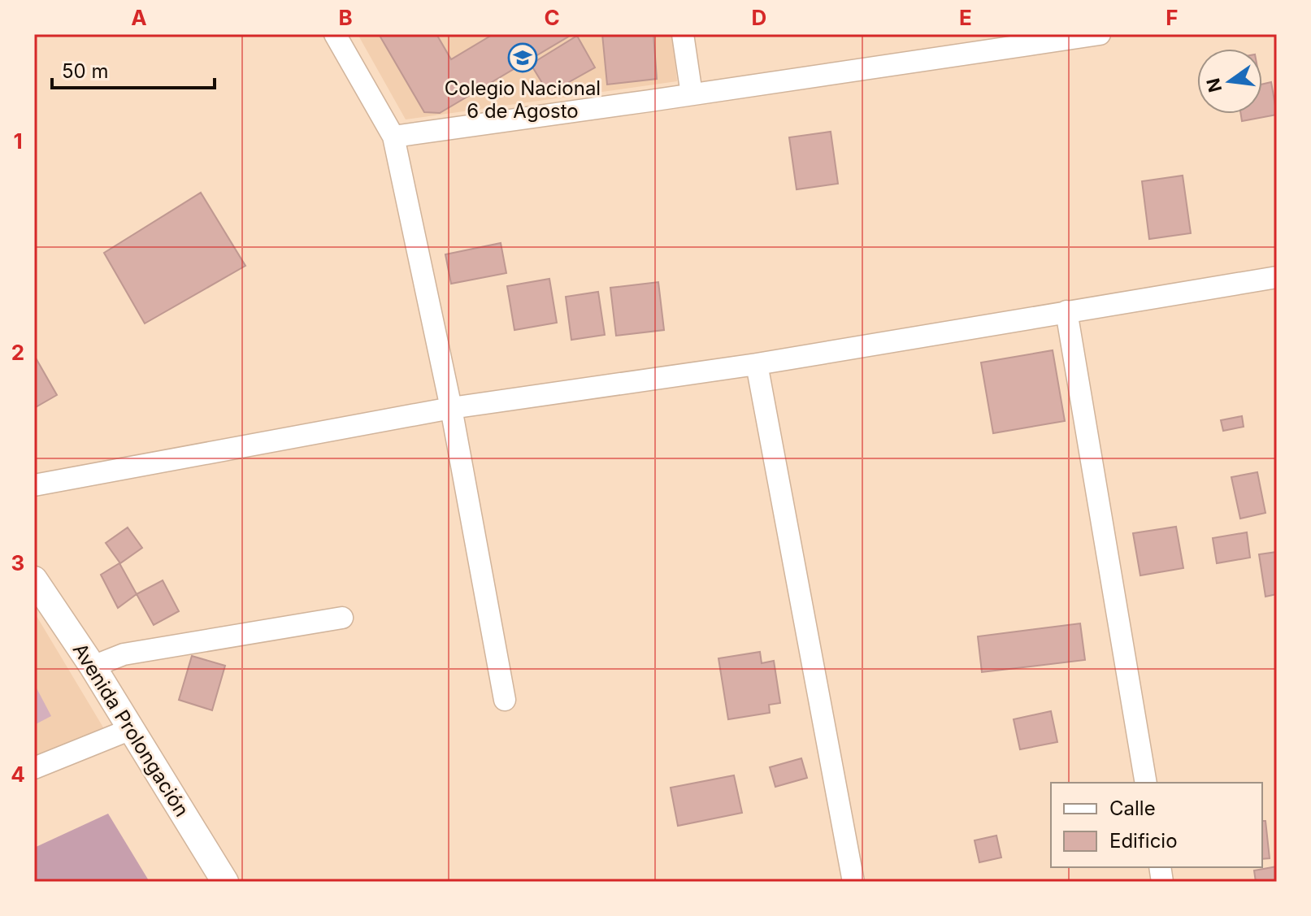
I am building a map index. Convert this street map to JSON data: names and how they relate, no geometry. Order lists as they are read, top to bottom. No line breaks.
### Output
{"streets":{"street":["Avenida Prolongación"]},"places":{"school or university":["Colegio Nacional 6 de Agosto"]},"legend":["Calle","Edificio"],"scale_bar":"50 m","north":"left","grid":{"columns":["A","B","C","D","E","F"],"rows":["1","2","3","4"]}}
